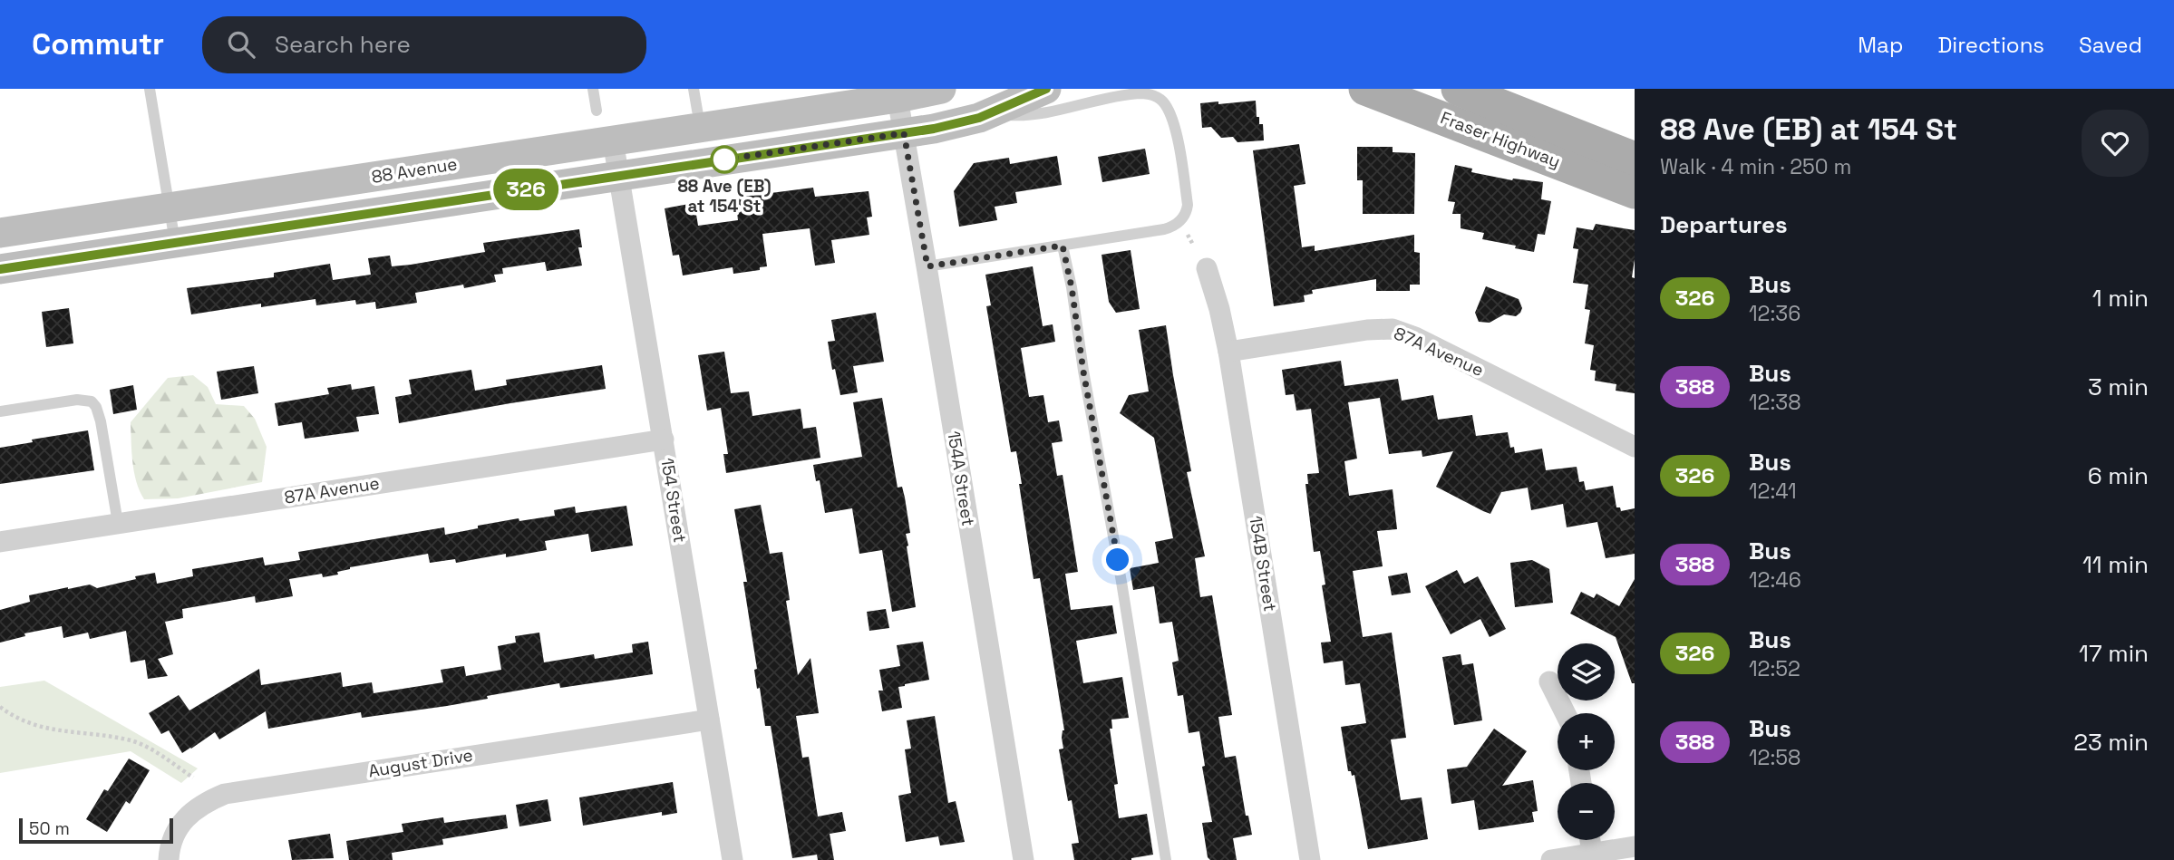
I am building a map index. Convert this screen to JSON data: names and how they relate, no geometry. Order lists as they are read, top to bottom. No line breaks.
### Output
{"streets":{"main road":["Fraser Highway","88 Avenue"],"street":["87A Avenue","154A Street","154 Street","154B Street","August Drive"]},"crossings":[["88 Avenue","154A Street"],["88 Avenue","154 Street"],["87A Avenue","154 Street"],["87A Avenue","154B Street"],["154 Street","August Drive"]],"places":["88 Ave (EB) at 154 St"],"lines":["bus line 326"],"scale_bar":"50 m","page":{"header":"Commutr","search":"Search here","nav":["Map","Directions","Saved"],"on_map":"326","heading":[["88 Ave (EB) at 154 St","Walk · 4 min · 250 m"],"Departures"],"list":[{"mark":"326","name":"Bus","note":"12:36","value":"1 min"},{"mark":"388","name":"Bus","note":"12:38","value":"3 min"},{"mark":"326","name":"Bus","note":"12:41","value":"6 min"},{"mark":"388","name":"Bus","note":"12:46","value":"11 min"},{"mark":"326","name":"Bus","note":"12:52","value":"17 min"},{"mark":"388","name":"Bus","note":"12:58","value":"23 min"}],"map_buttons":["+","−"],"scale":"50 m"}}
